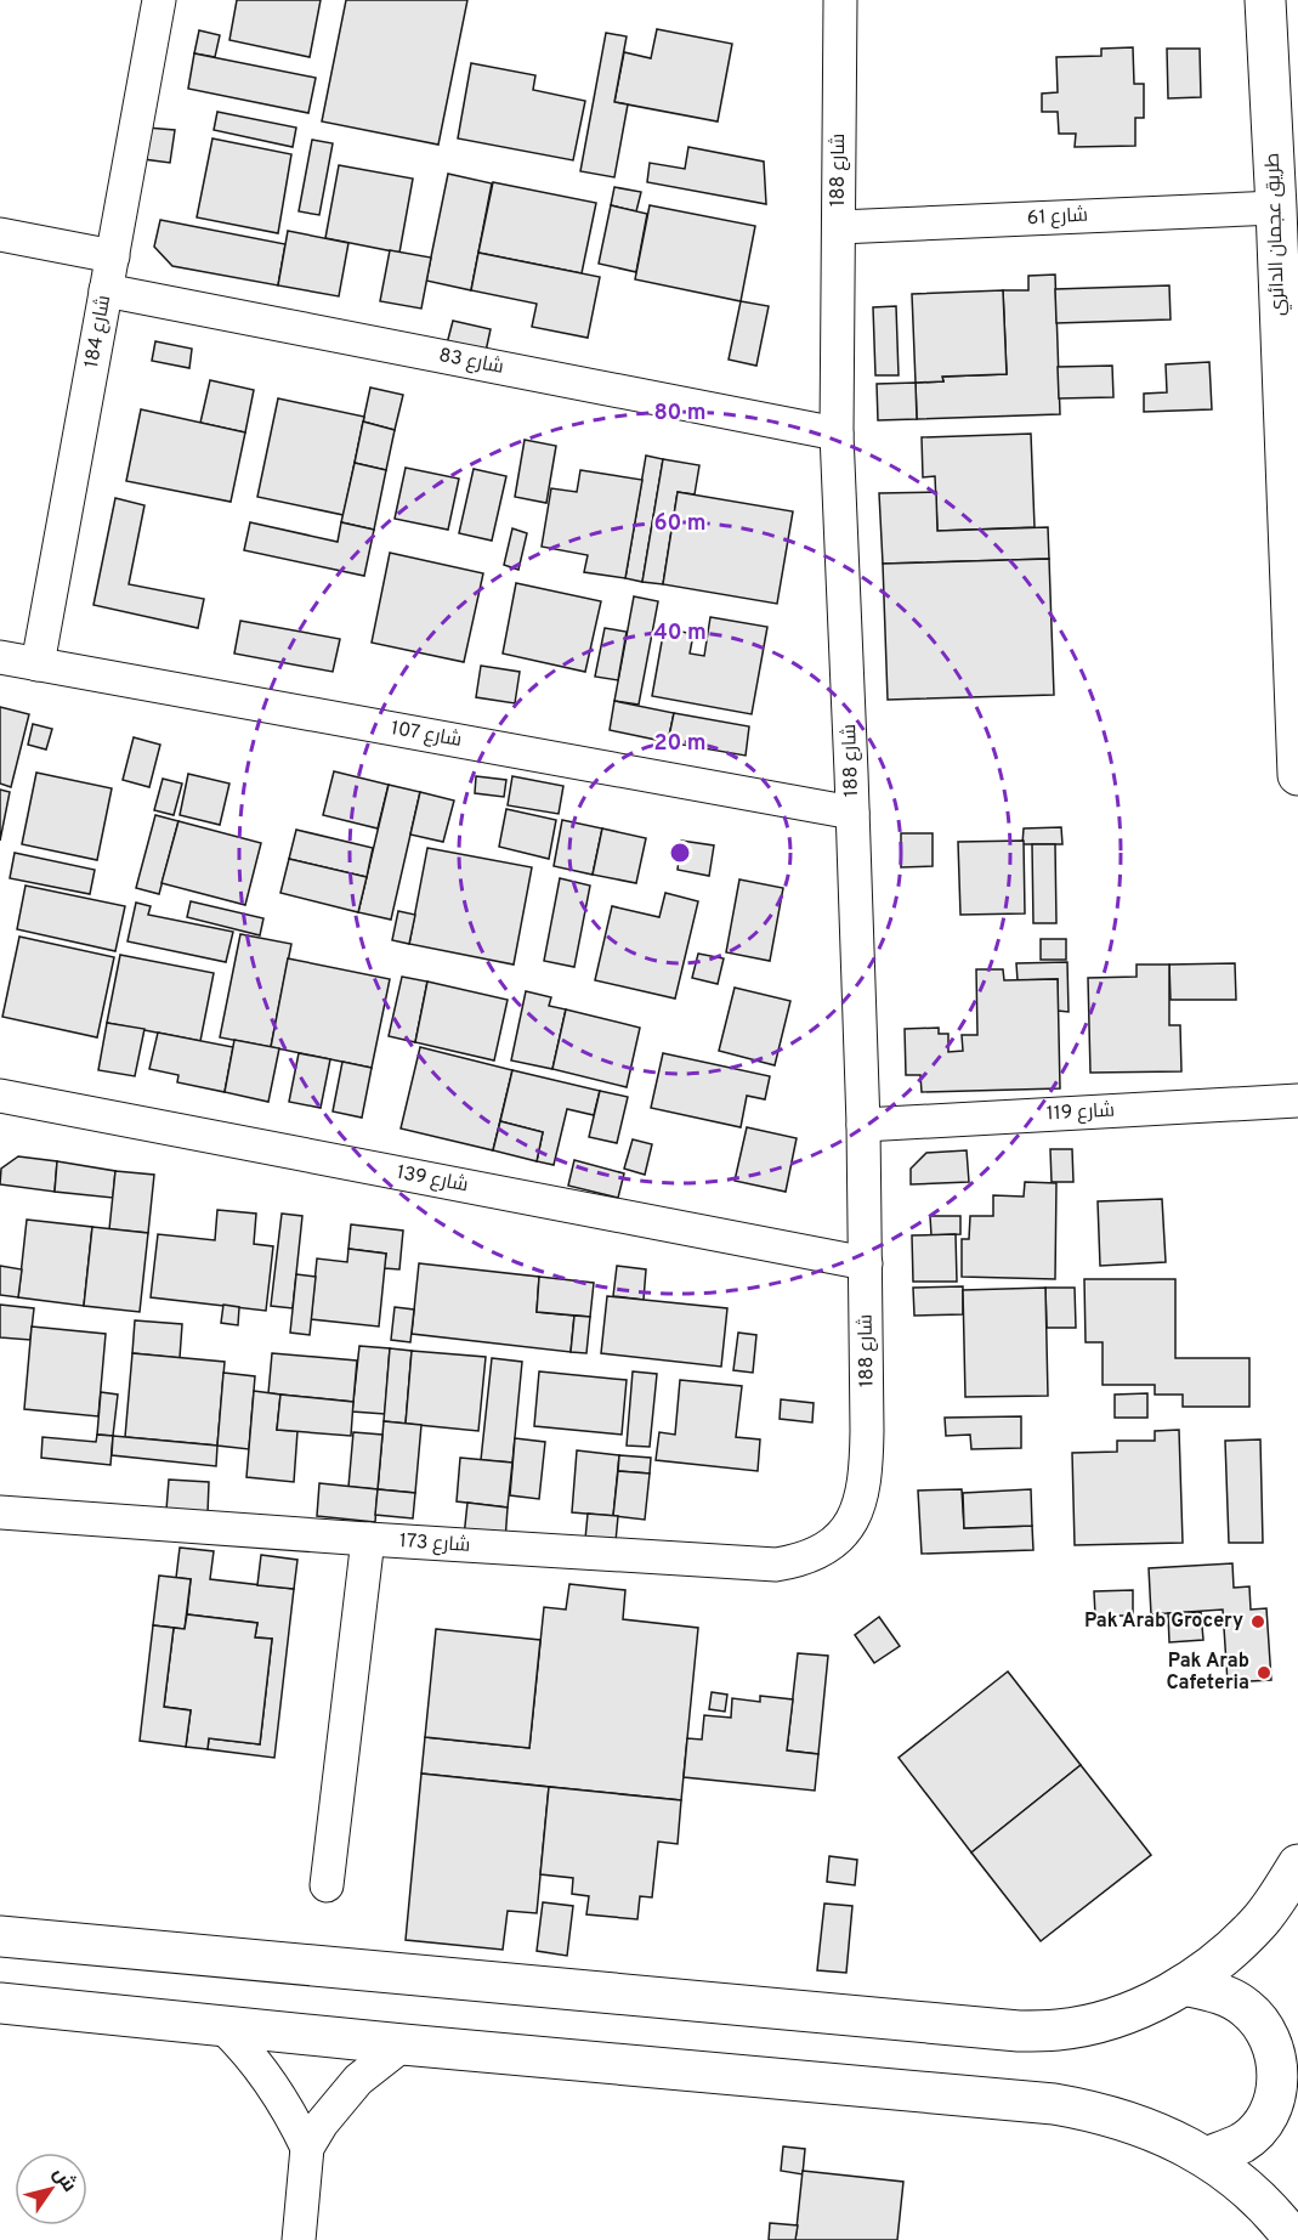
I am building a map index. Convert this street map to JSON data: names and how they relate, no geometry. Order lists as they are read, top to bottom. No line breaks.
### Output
{"streets":{"street":["شارع 188","شارع 61","طريق عجمان الدائري","شارع 184","شارع 83","شارع 107","شارع 119","شارع 139","شارع 173"]},"crossings":[["شارع 188","شارع 61"],["شارع 188","شارع 83"],["شارع 188","شارع 107"],["شارع 188","شارع 119"],["شارع 188","شارع 139"],["شارع 188","شارع 173"],["شارع 61","طريق عجمان الدائري"],["شارع 184","شارع 83"],["شارع 184","شارع 107"]],"places":["Pak Arab Grocery","Pak Arab Cafeteria"],"north":"top right","rings":["80 m","60 m","40 m","20 m"]}
